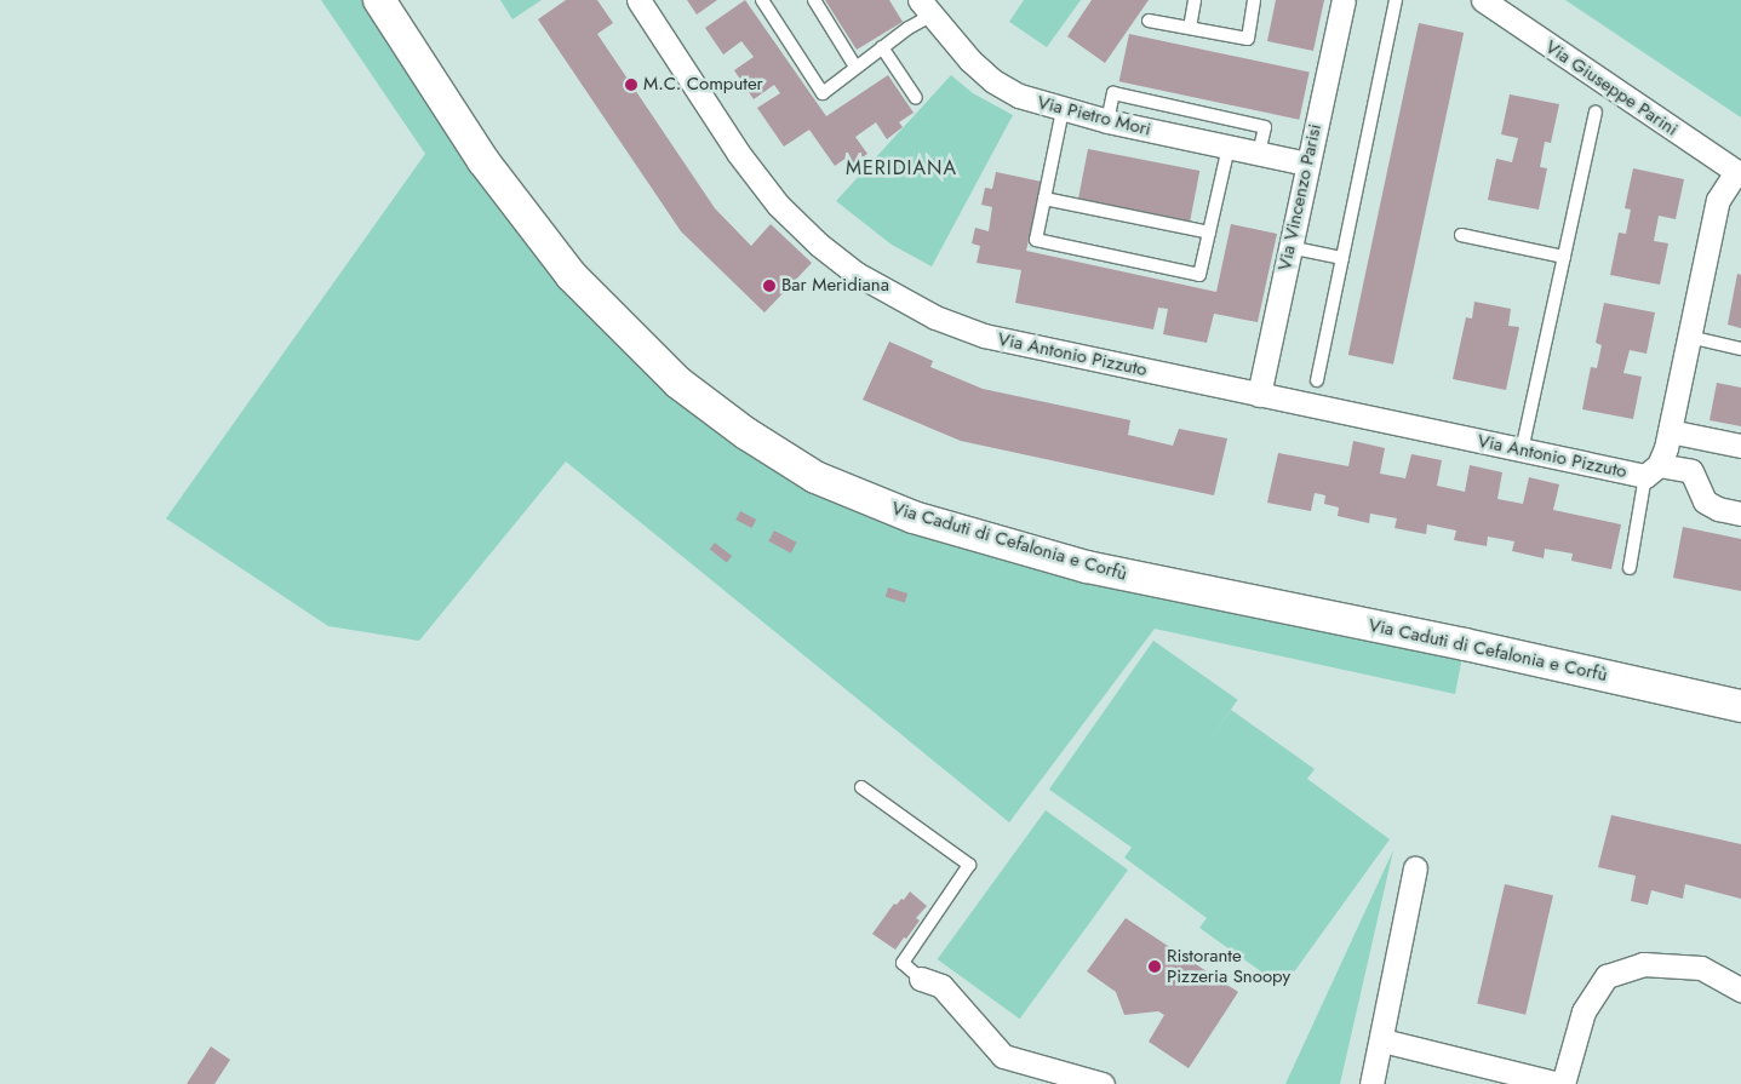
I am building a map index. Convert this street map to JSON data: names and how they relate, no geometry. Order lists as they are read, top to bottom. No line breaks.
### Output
{"streets":{"street":["Via Giuseppe Parini","Via Pietro Mori","Via Vincenzo Parisi","Via Antonio Pizzuto","Via Caduti di Cefalonia e Corfù"]},"crossings":[["Via Pietro Mori","Via Vincenzo Parisi"],["Via Vincenzo Parisi","Via Antonio Pizzuto"]],"districts":["MERIDIANA"],"places":["M.C. Computer","Bar Meridiana","Ristorante Pizzeria Snoopy"]}
